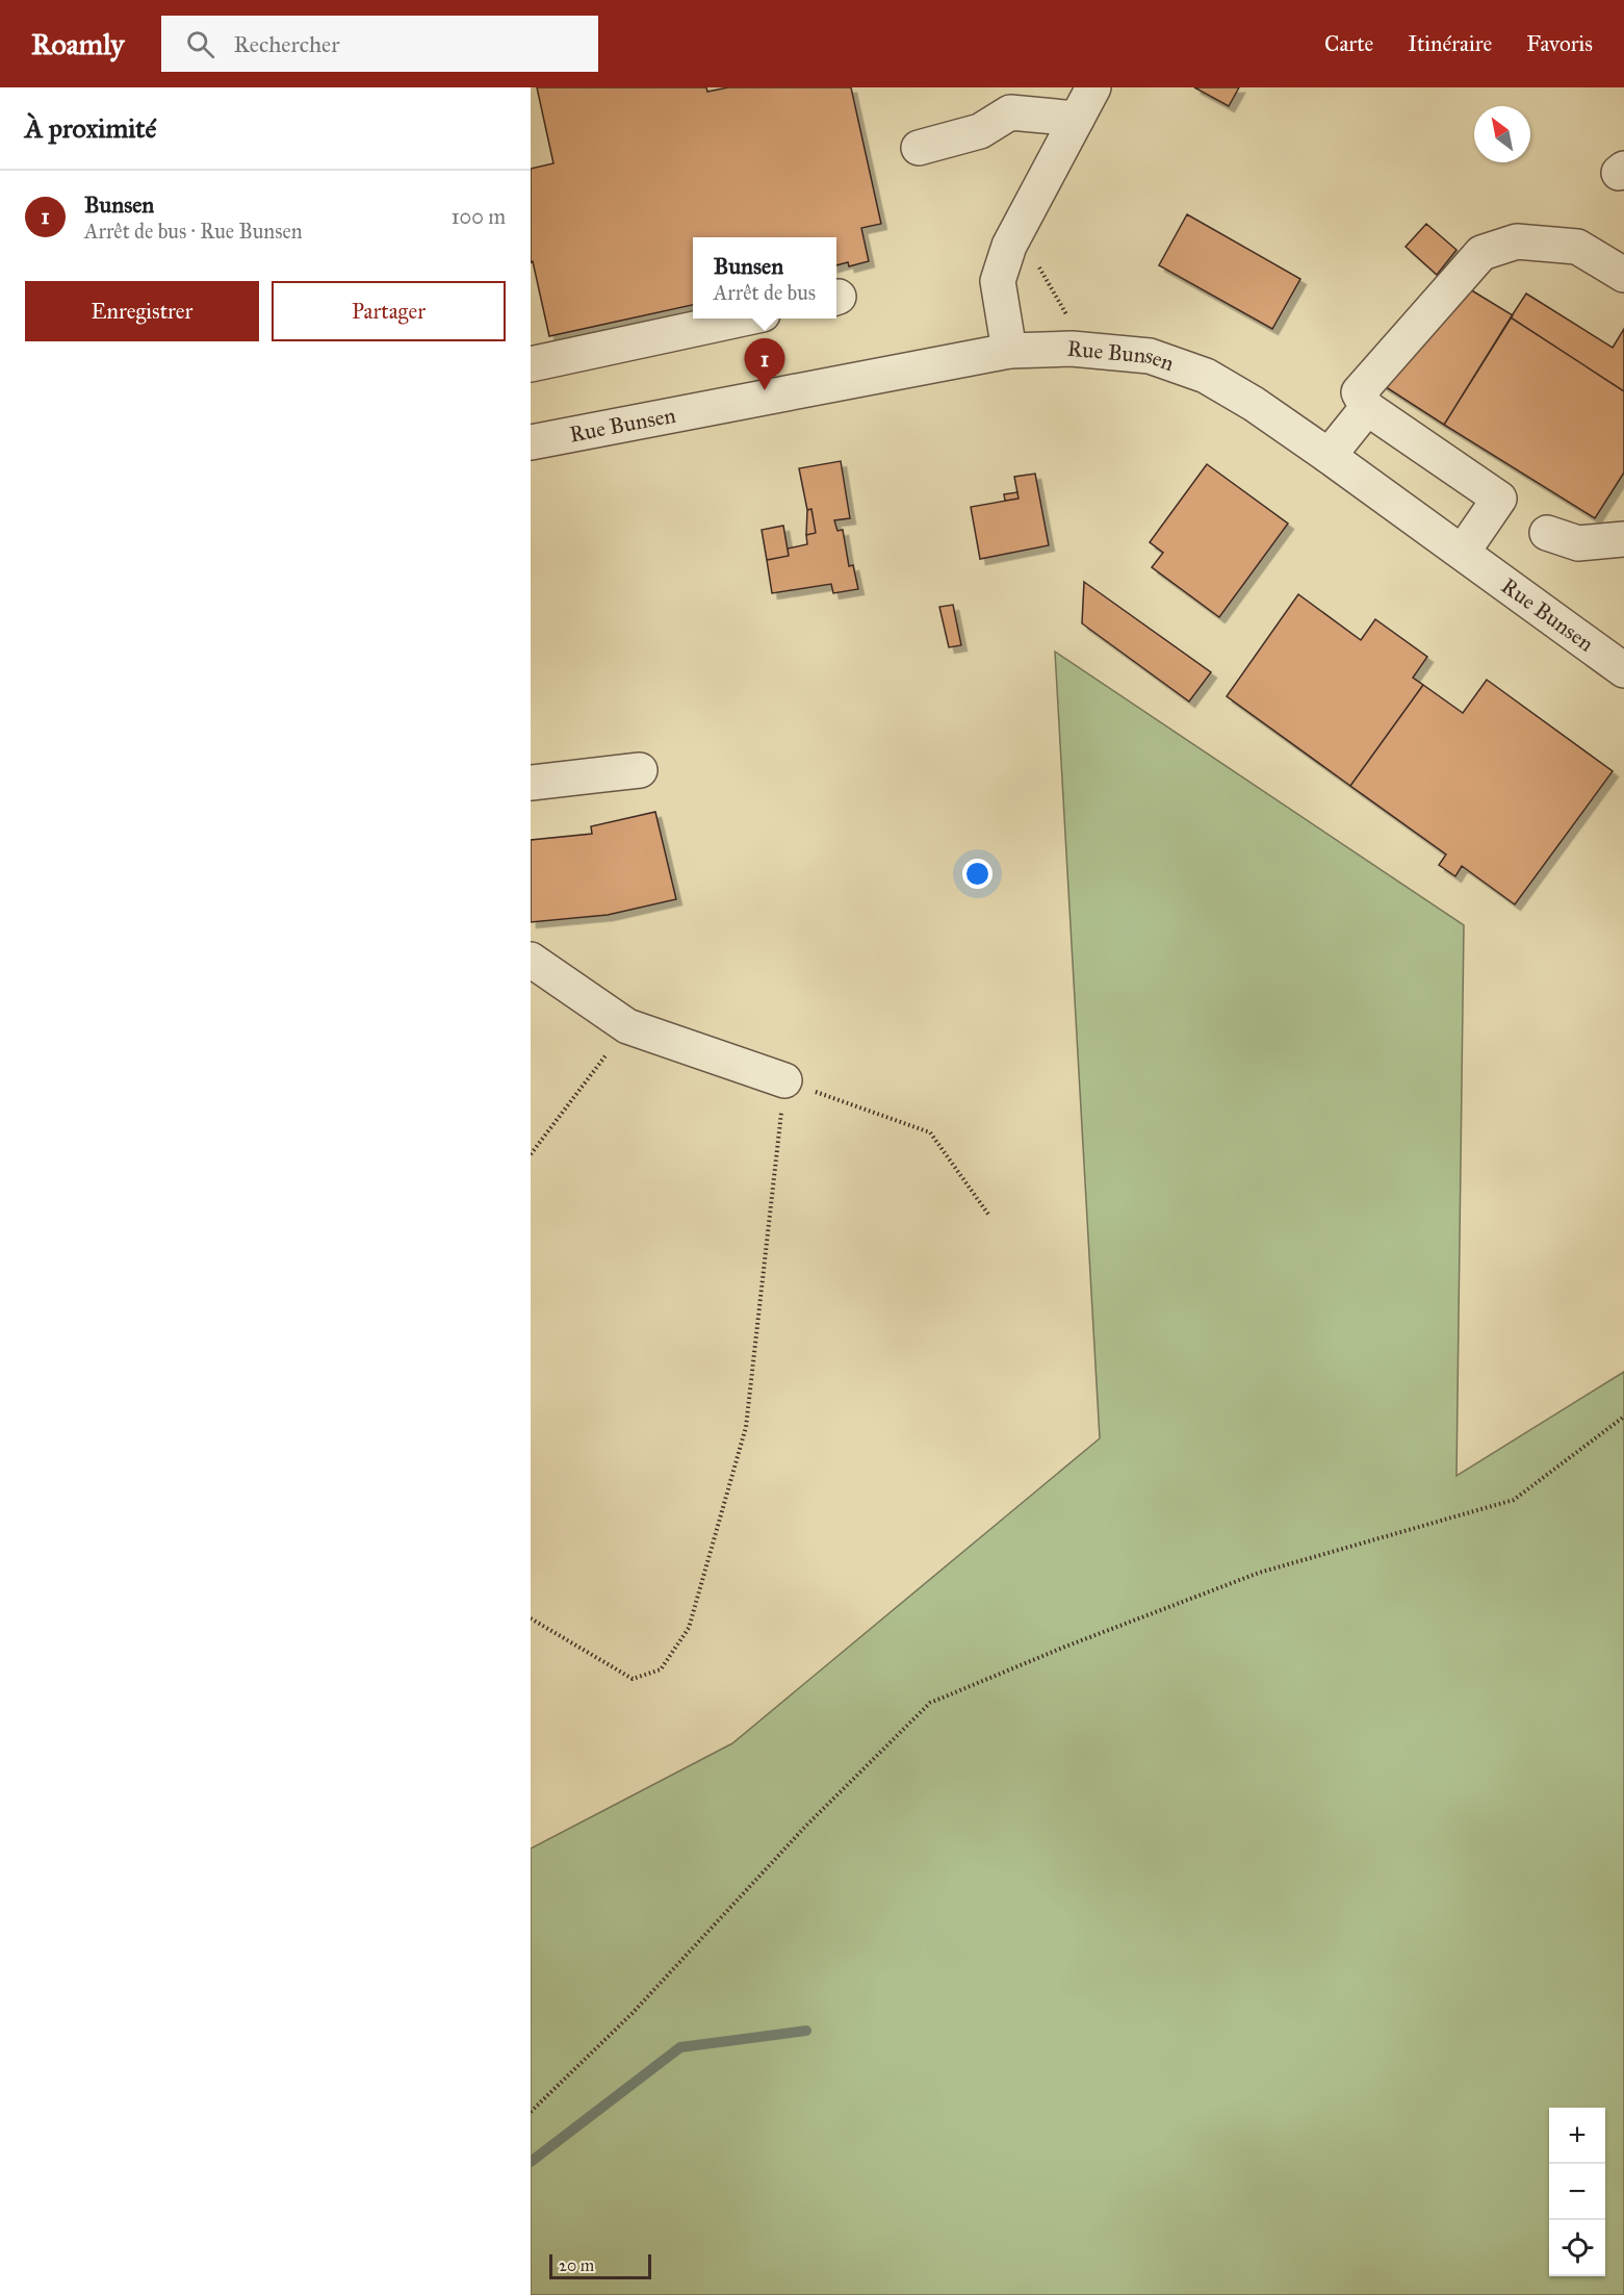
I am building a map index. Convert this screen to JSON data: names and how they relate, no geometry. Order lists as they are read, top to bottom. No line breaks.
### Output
{"streets":{"street":["Rue Bunsen"]},"scale_bar":"20 m","north":"top left","page":{"header":"Roamly","search":"Rechercher","nav":["Carte","Itinéraire","Favoris"],"heading":"À proximité","list":[{"mark":"1","name":"Bunsen","note":"Arrêt de bus · Rue Bunsen","value":"100 m"}],"popup":["Bunsen","Arrêt de bus"],"buttons":["Enregistrer","Partager"],"pins":"1","map_buttons":["+","−"],"scale":"20 m"}}
